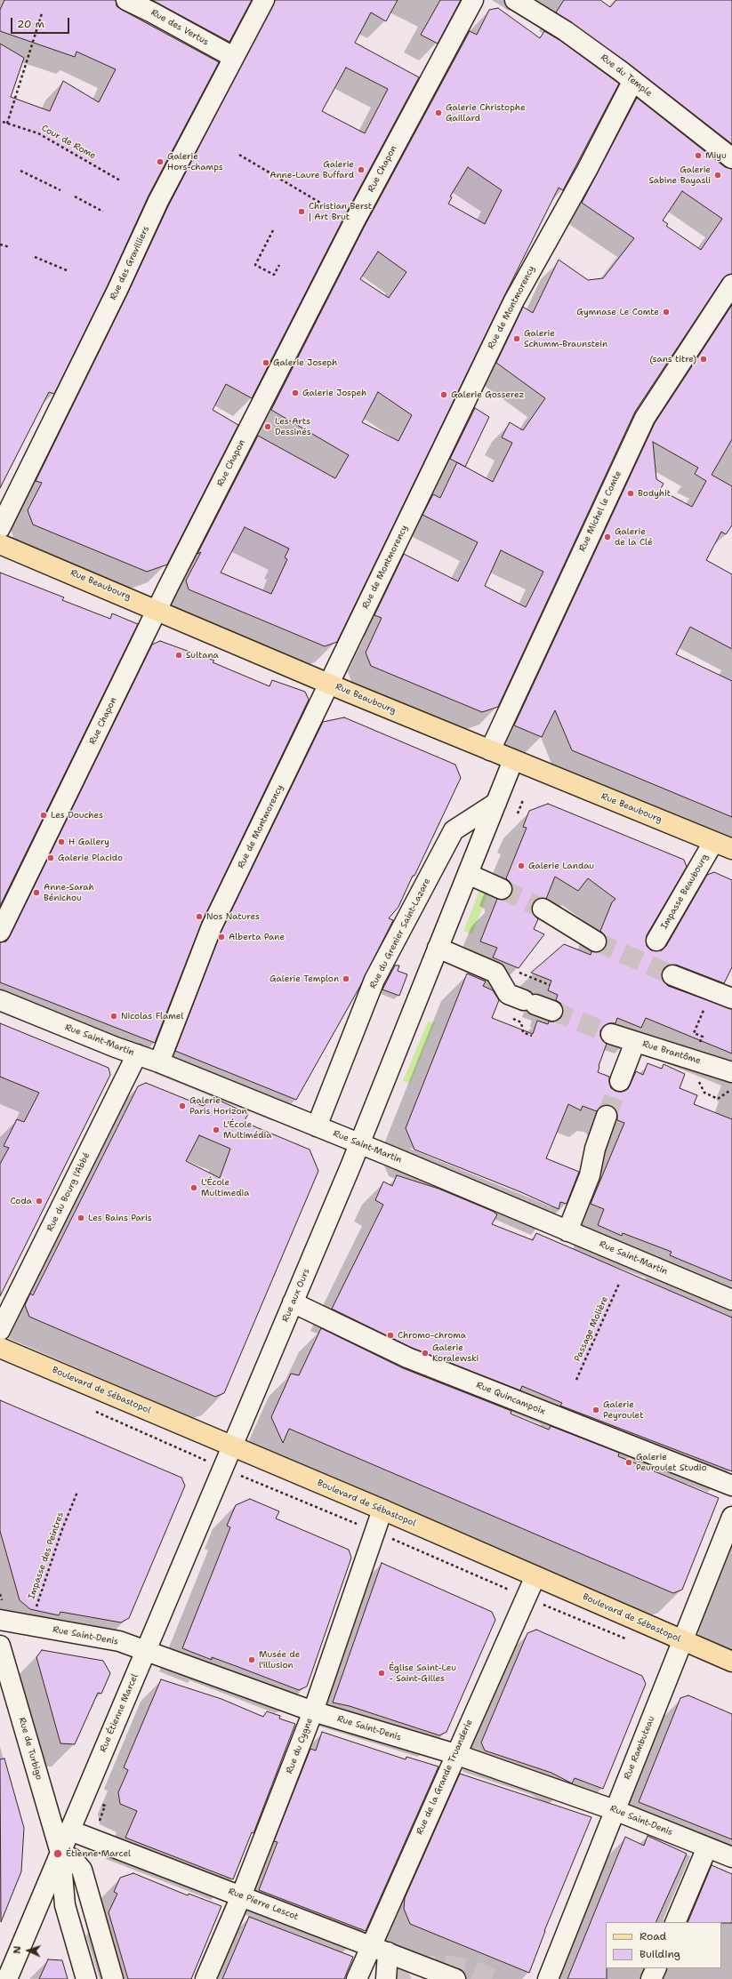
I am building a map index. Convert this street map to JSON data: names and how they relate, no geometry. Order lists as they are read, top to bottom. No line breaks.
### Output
{"streets":{"main road":["Rue Beaubourg","Boulevard de Sébastopol"],"street":["Rue des Vertus","Rue du Temple","Rue Chapon","Rue des Gravilliers","Rue de Montmorency","Rue Michel le Comte","Impasse Beaubourg","Rue du Grenier Saint-Lazare","Rue Saint-Martin","Rue Brantôme","Rue du Bourg l'Abbé","Rue aux Ours","Rue Quincampoix","Rue Saint-Denis","Rue Étienne Marcel","Rue du Cygne","Rue Rambuteau","Rue de Turbigo","Rue de la Grande Truanderie","Rue Pierre Lescot"],"path":["Cour de Rome","Passage Molière","Impasse des Peintres"]},"crossings":[["Rue des Vertus","Rue des Gravilliers"],["Rue du Temple","Rue de Montmorency"],["Rue Chapon","Rue Beaubourg"],["Rue de Montmorency","Rue Beaubourg"],["Rue de Montmorency","Rue Saint-Martin"],["Rue Michel le Comte","Rue Beaubourg"],["Rue Beaubourg","Impasse Beaubourg"],["Rue du Grenier Saint-Lazare","Rue Saint-Martin"],["Rue Saint-Martin","Rue du Bourg l'Abbé"],["Rue Saint-Martin","Rue aux Ours"],["Rue aux Ours","Boulevard de Sébastopol"],["Rue aux Ours","Rue Quincampoix"],["Rue aux Ours","Rue Étienne Marcel"],["Boulevard de Sébastopol","Rue Étienne Marcel"],["Boulevard de Sébastopol","Rue du Cygne"],["Boulevard de Sébastopol","Rue Rambuteau"],["Boulevard de Sébastopol","Rue de la Grande Truanderie"],["Impasse des Peintres","Rue Saint-Denis"],["Rue Saint-Denis","Rue Étienne Marcel"],["Rue Saint-Denis","Rue du Cygne"],["Rue Saint-Denis","Rue Rambuteau"],["Rue Saint-Denis","Rue de la Grande Truanderie"],["Rue Étienne Marcel","Rue de Turbigo"],["Rue Étienne Marcel","Rue Pierre Lescot"],["Rue du Cygne","Rue Pierre Lescot"],["Rue de la Grande Truanderie","Rue Pierre Lescot"]],"places":["Galerie Christophe Gaillard","Miyu","Galerie Hors-champs","Galerie Anne-Laure Buffard","Galerie Sabine Bayasli","Christian Berst | Art Brut","Gymnase Le Comte","Galerie Schumm-Braunstein","(sans titre)","Galerie Joseph","Galerie Jospeh","Galerie Gosserez","Les Arts Dessinés","Bodyhit","Galerie de la Clé","Sultana","Les Douches","H Gallery","Galerie Placido","Galerie Landau","Anne-Sarah Bénichou","Nos Natures","Alberta Pane","Galerie Templon","Nicolas Flamel","Galerie Paris Horizon","L'École Multimédia","L'École Multimedia","Coda","Les Bains Paris","Chromo-chroma","Galerie Koralewski","Galerie Peyroulet","Galerie Peuroulet Studio","Musée de l'illusion","Église Saint-Leu - Saint-Gilles","Étienne Marcel"],"legend":["Road","Building"],"scale_bar":"20 m","north":"left"}
